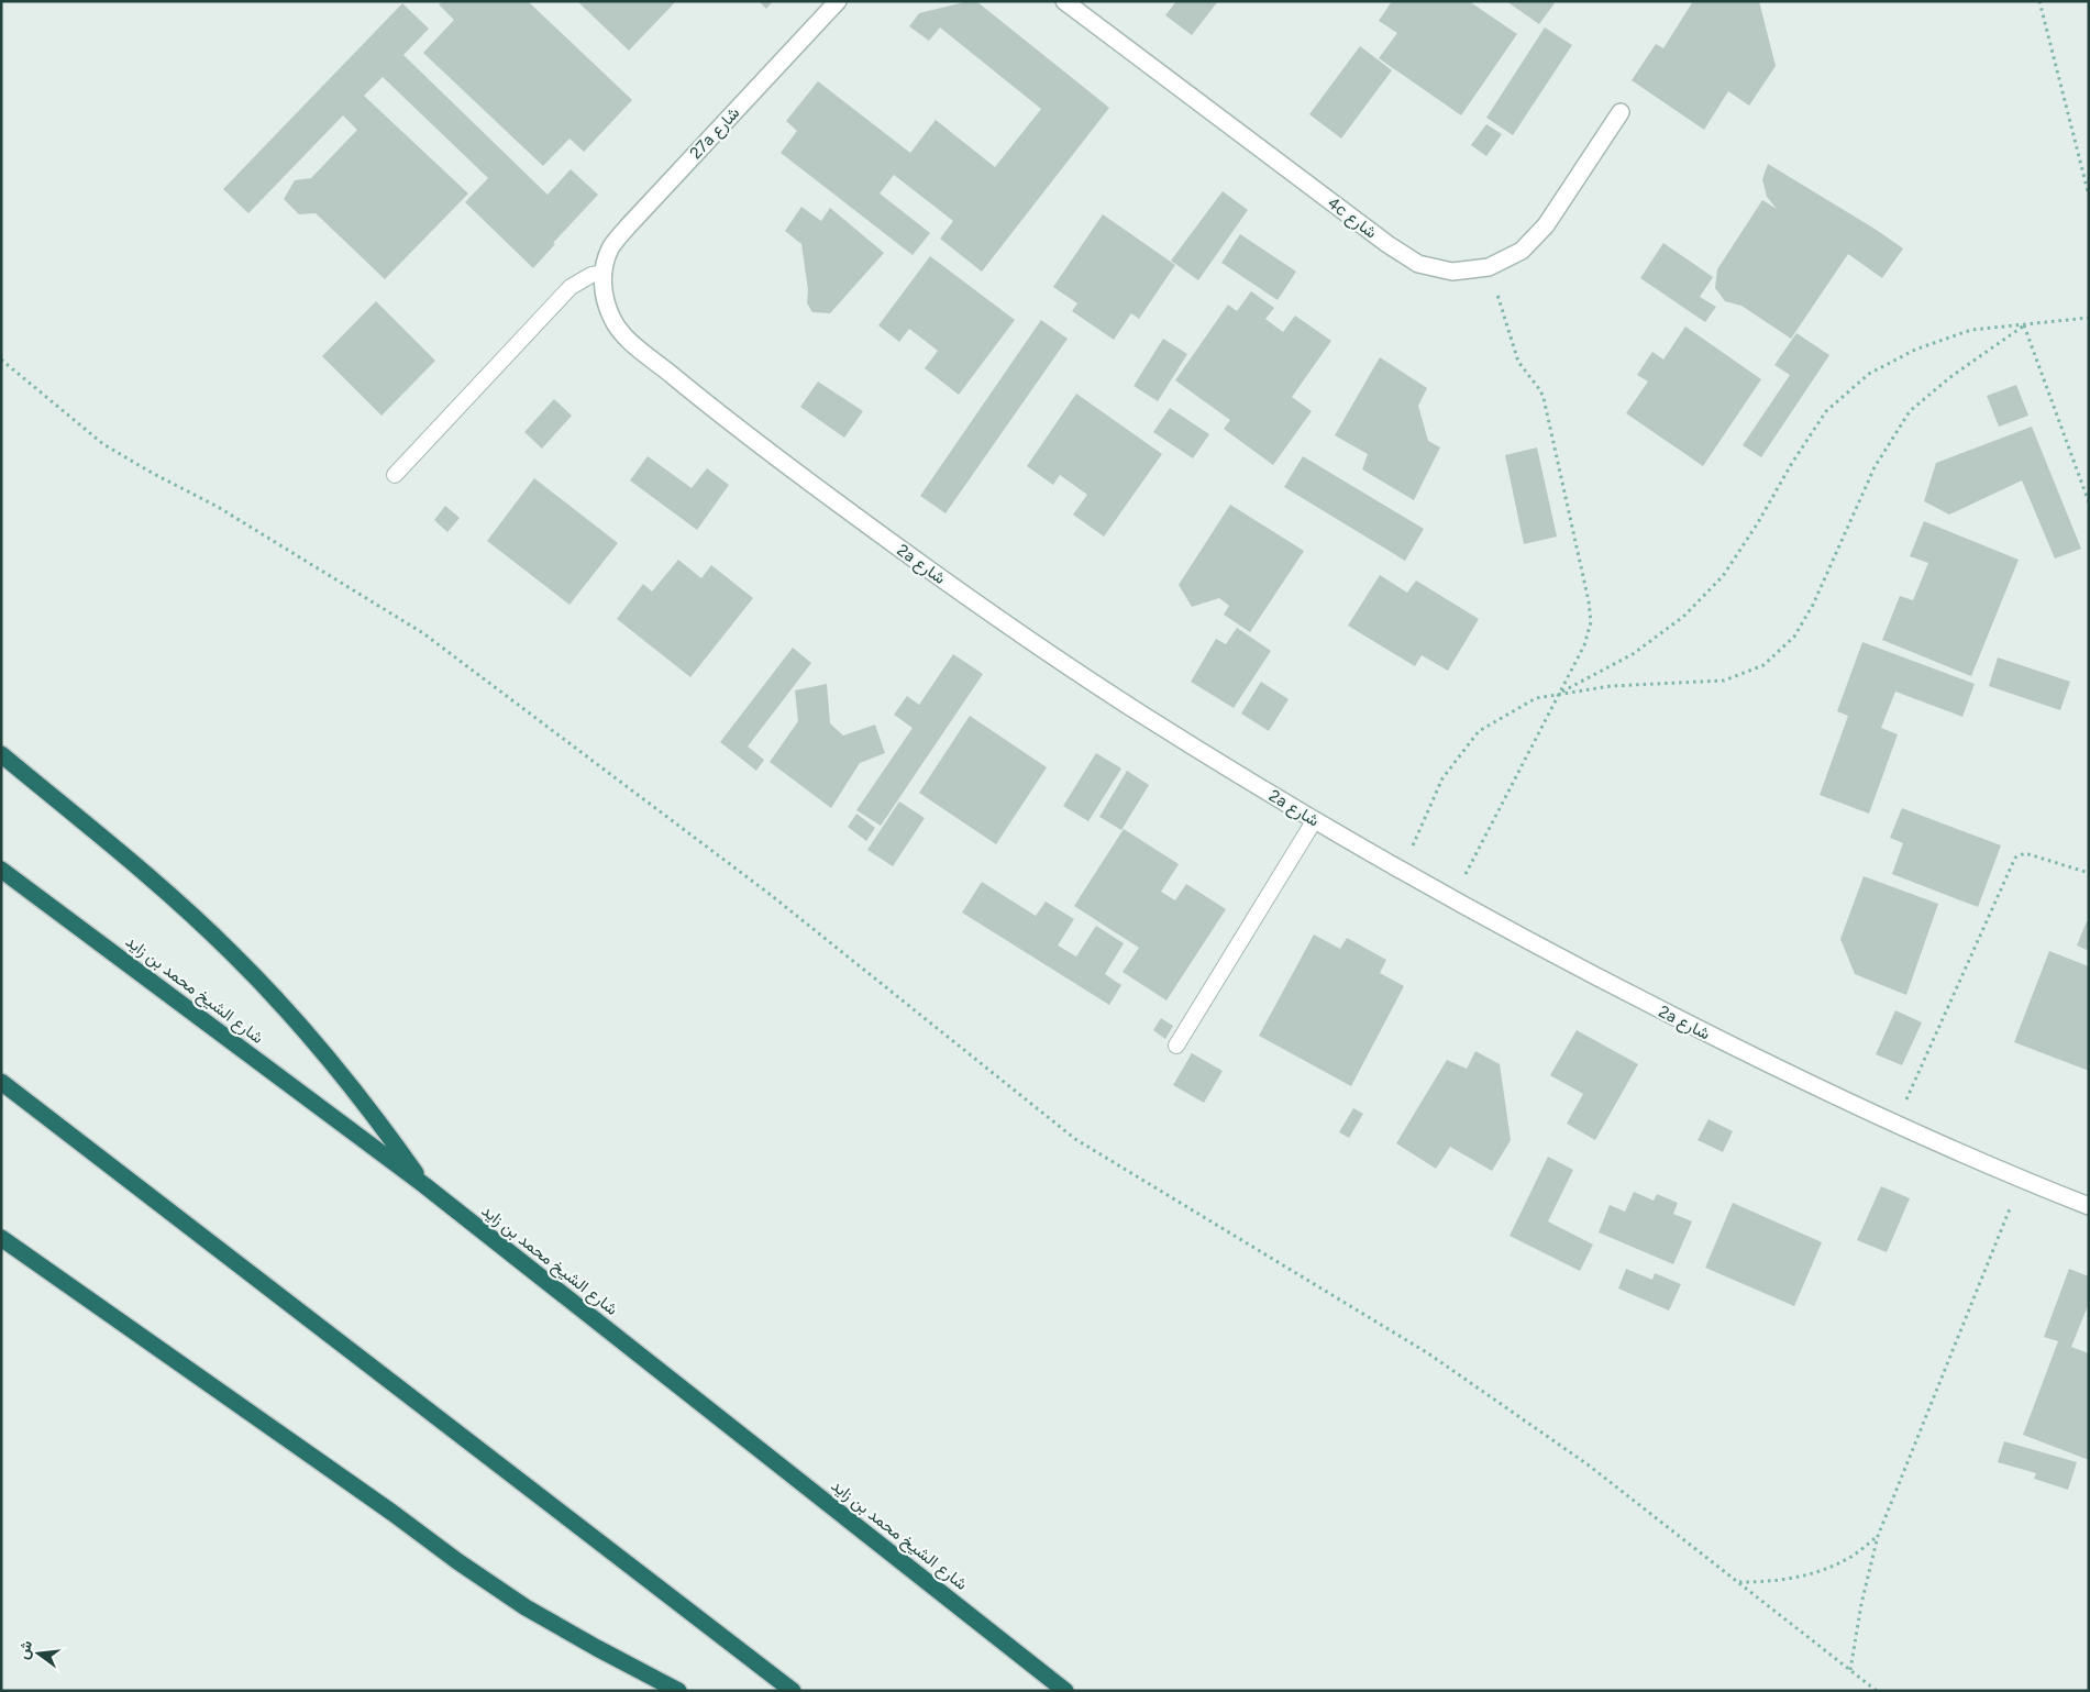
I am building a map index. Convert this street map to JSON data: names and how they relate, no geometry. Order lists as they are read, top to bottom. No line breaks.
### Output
{"streets":{"highway":["شارع الشيخ محمد بن زايد"],"street":["27a شارع","4c شارع","2a شارع"]},"crossings":[["27a شارع","2a شارع"]],"north":"left"}
